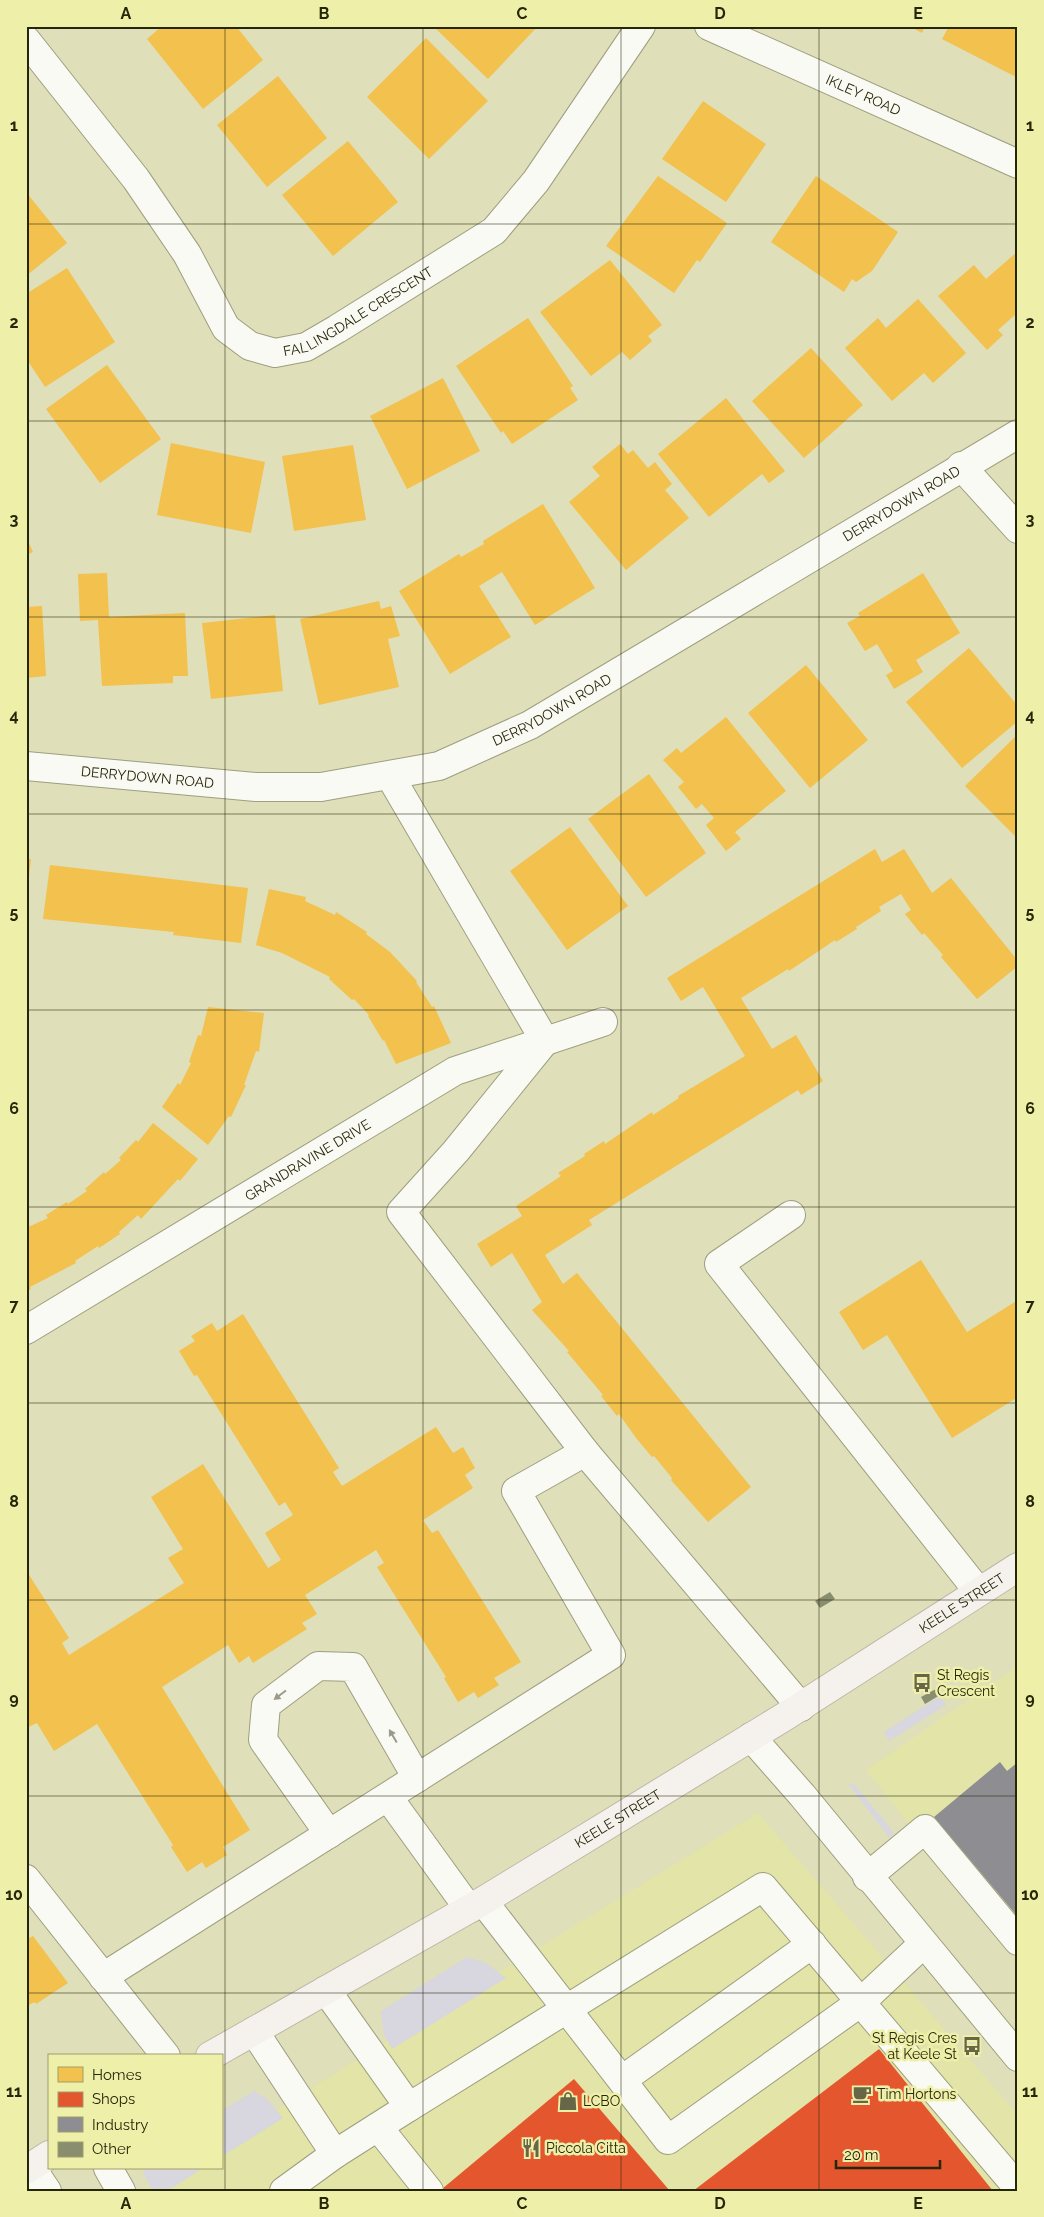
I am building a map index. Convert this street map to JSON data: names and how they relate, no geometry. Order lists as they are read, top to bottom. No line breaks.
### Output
{"streets":{"main road":["KEELE STREET"],"street":["IKLEY ROAD","FALLINGDALE CRESCENT","DERRYDOWN ROAD","GRANDRAVINE DRIVE"]},"places":{"bus stop":["St Regis Crescent","St Regis Cres at Keele St"],"cafe":["Tim Hortons"],"shop":["LCBO"],"restaurant":["Piccola Citta"]},"legend":["Homes","Shops","Industry","Other"],"scale_bar":"20 m","grid":{"columns":["A","B","C","D","E"],"rows":["1","2","3","4","5","6","7","8","9","10","11"]}}
